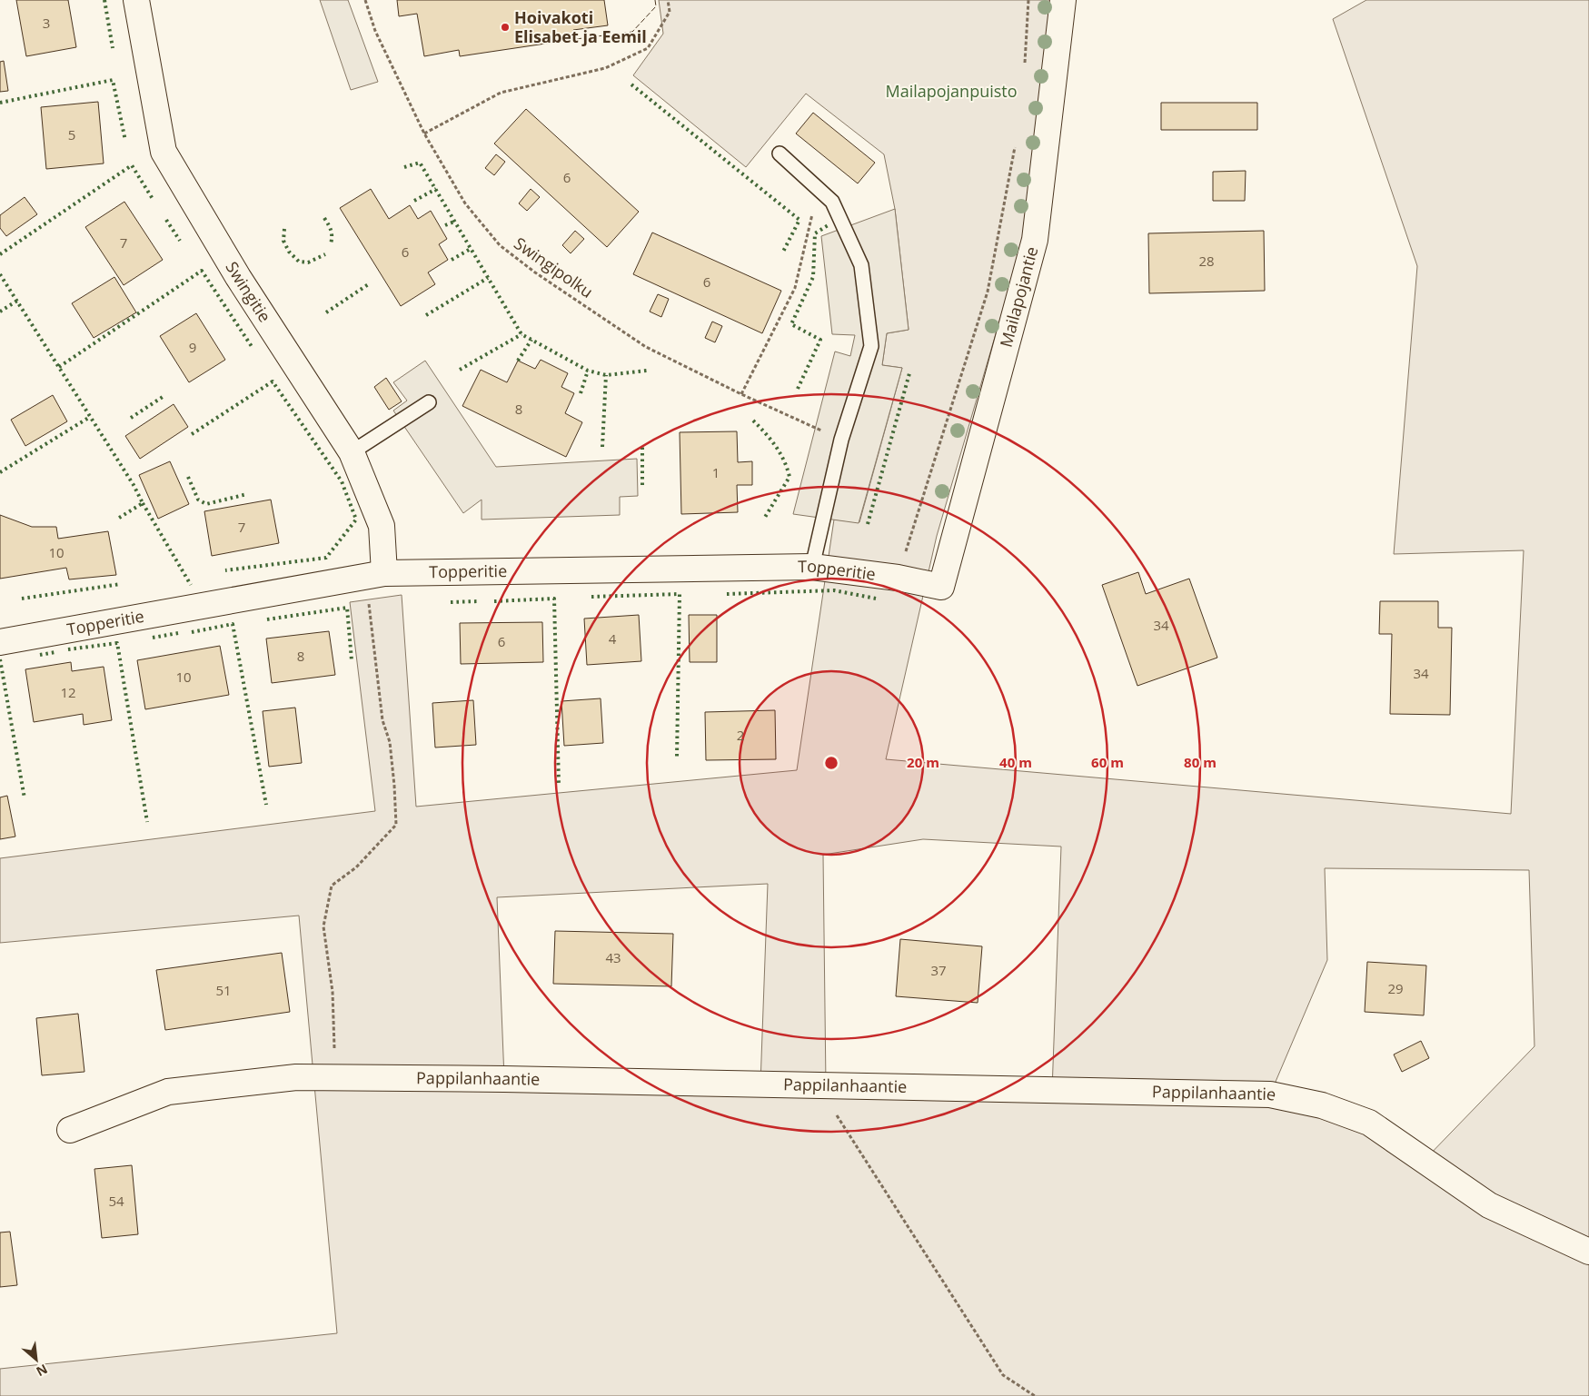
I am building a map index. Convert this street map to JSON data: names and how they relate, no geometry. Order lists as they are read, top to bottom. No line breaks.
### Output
{"streets":{"street":["Swingitie","Mailapojantie","Topperitie","Pappilanhaantie"],"path":["Swingipolku"]},"crossings":[["Swingitie","Topperitie"],["Mailapojantie","Topperitie"]],"parks":["Mailapojanpuisto"],"places":["Hoivakoti Elisabet ja Eemil"],"house_numbers":["3","5","6","7","6","28","6","9","8","1","7","10","34","4","6","8","34","10","12","2","43","37","29","51","54"],"north":"bottom right","rings":["20 m","40 m","60 m","80 m"]}
